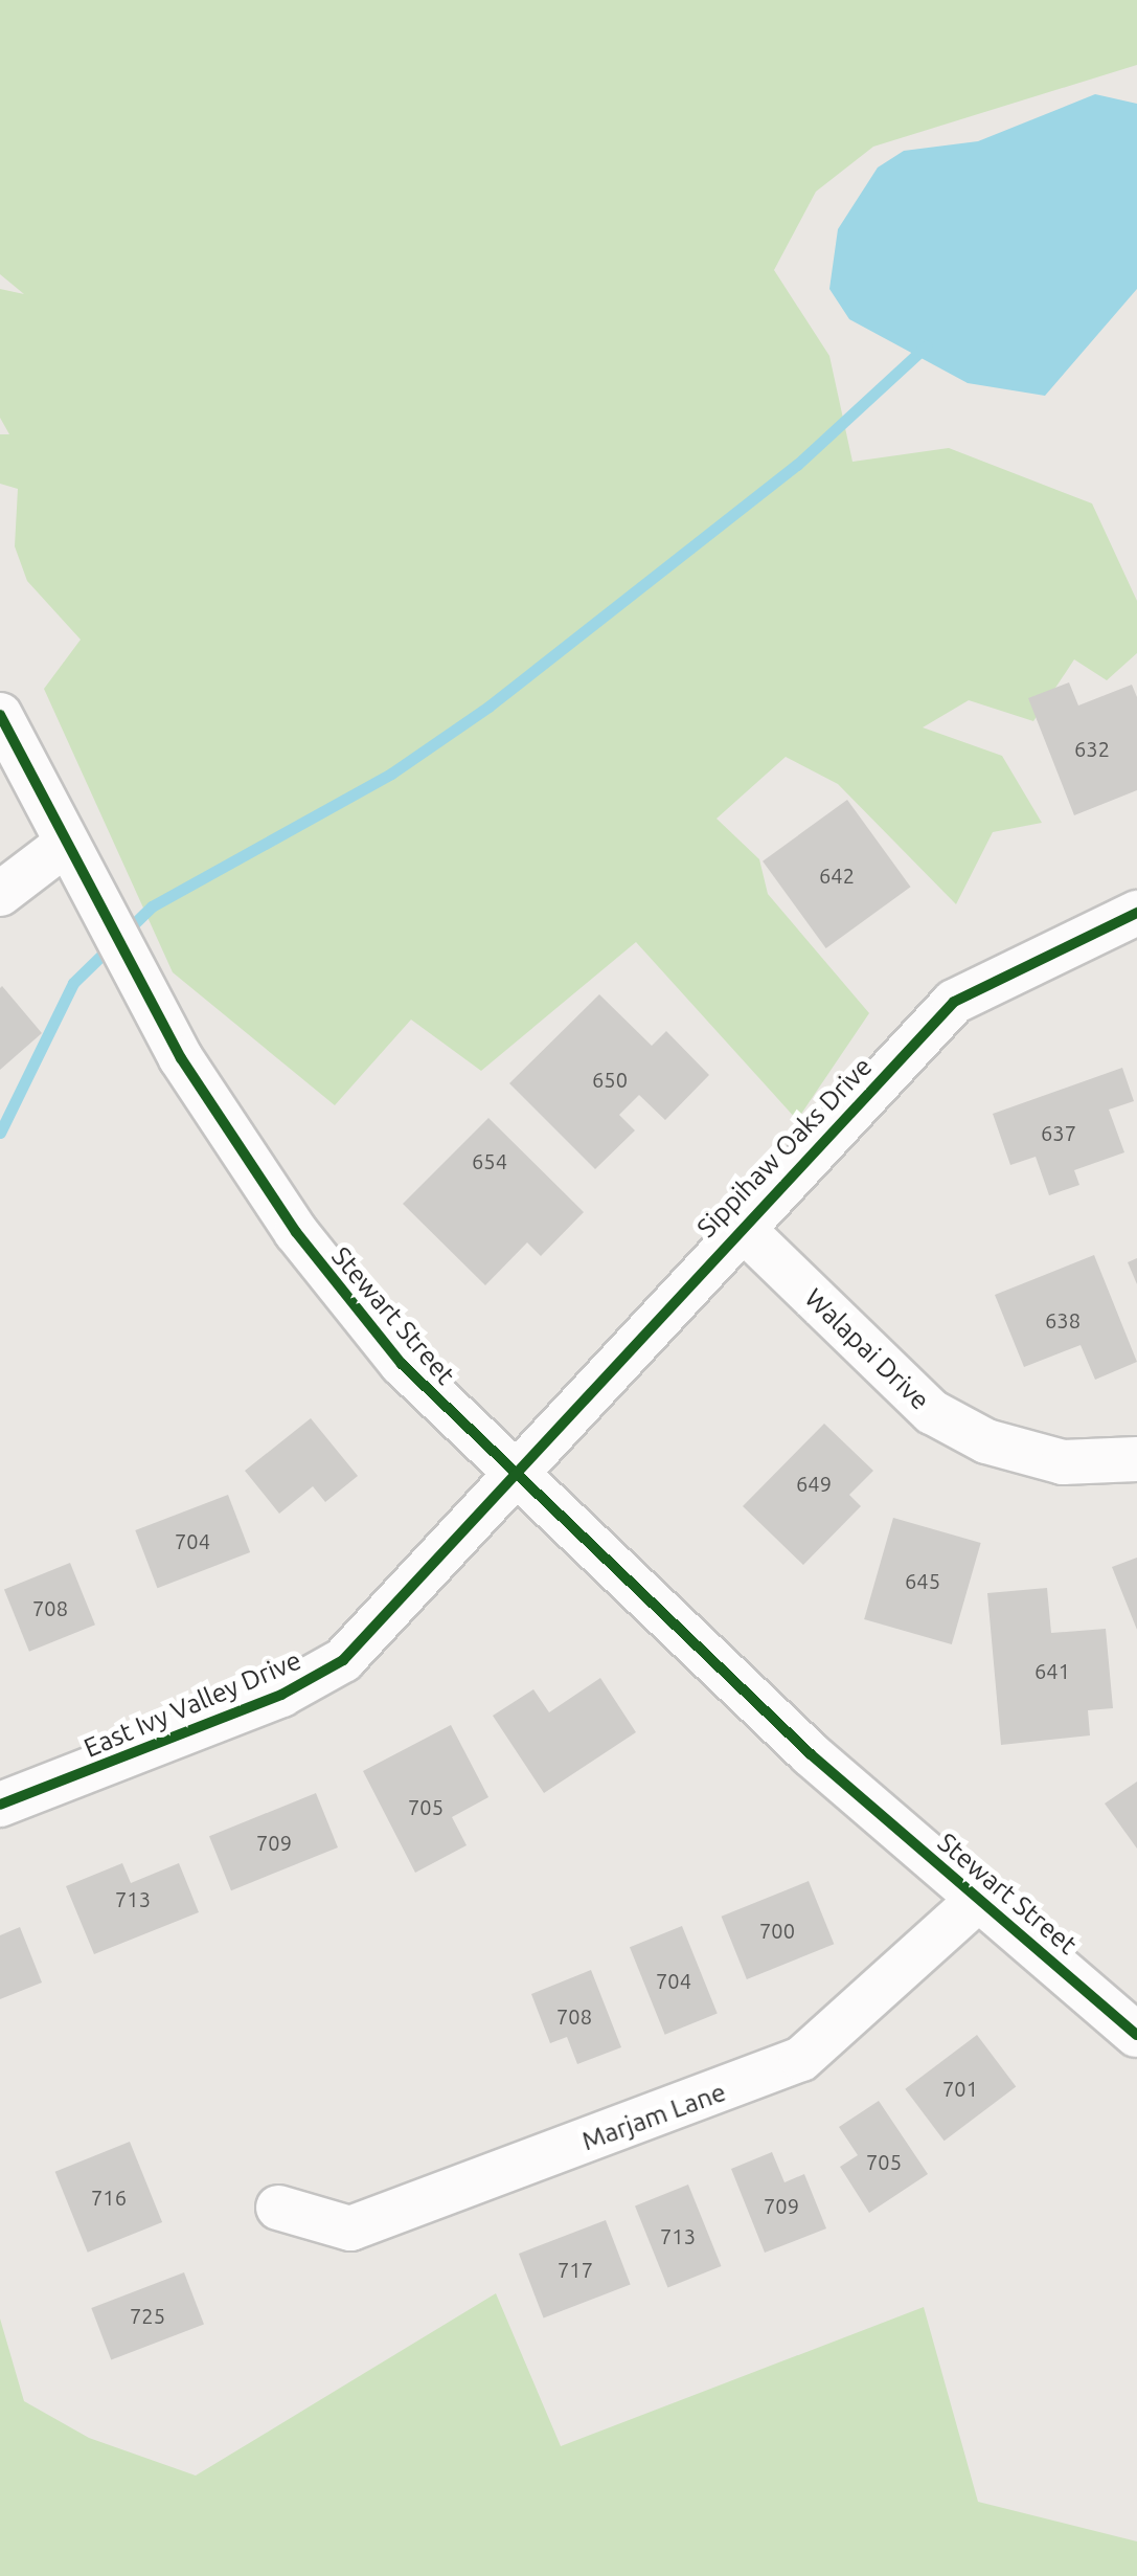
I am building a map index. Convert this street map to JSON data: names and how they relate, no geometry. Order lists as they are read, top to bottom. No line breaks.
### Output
{"streets":{"street":["Sippihaw Oaks Drive","Stewart Street","Walapai Drive","East Ivy Valley Drive","Marjam Lane"]},"crossings":[["Sippihaw Oaks Drive","Stewart Street"],["Sippihaw Oaks Drive","Walapai Drive"],["Sippihaw Oaks Drive","East Ivy Valley Drive"],["Stewart Street","East Ivy Valley Drive"],["Stewart Street","Marjam Lane"]],"house_numbers":["632","642","650","637","654","638","649","704","645","708","641","705","709","713","700","704","708","701","705","716","709","713","717","725"]}
